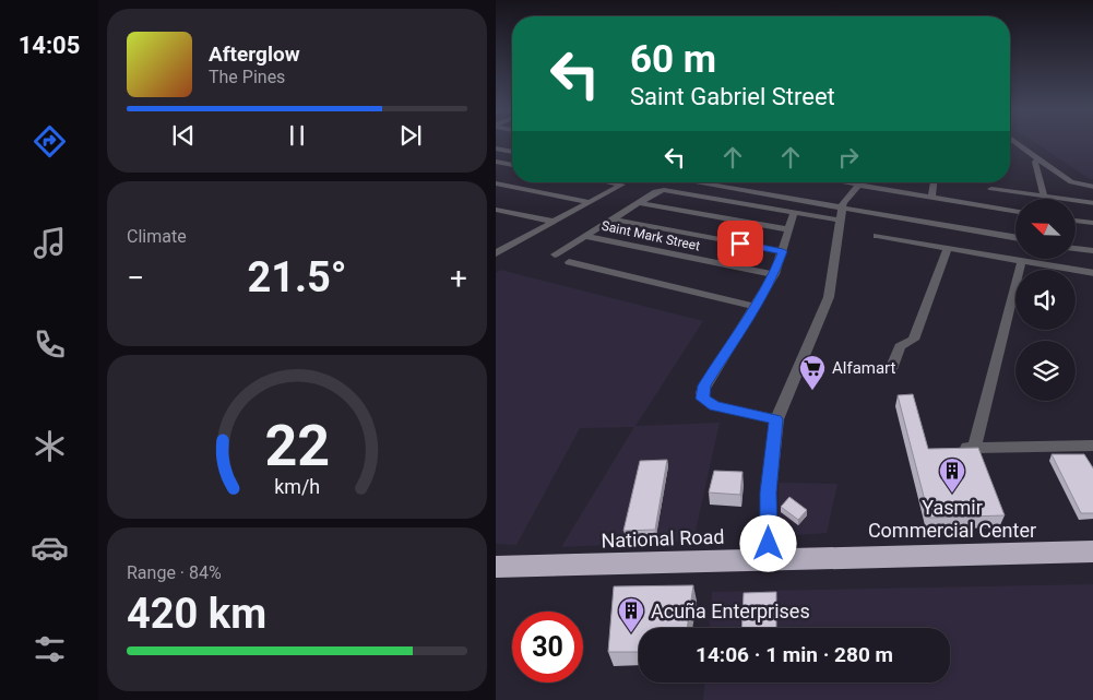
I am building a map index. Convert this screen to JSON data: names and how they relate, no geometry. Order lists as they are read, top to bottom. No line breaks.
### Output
{"streets":{"highway":["National Road"],"street":["Saint Mark Street"]},"places":{"supermarket":["Alfamart"],"building":["Yasmir Commercial Center","Acuña Enterprises"]},"north":"top left","page":{"tabs":"14:05","turn":["60 m","Saint Gabriel Street"],"song":["Afterglow","The Pines"],"tile":["Climate",["Range · 84%","420 km"]],"heat":["−","21.5°","+"],"limit":"30","trip":"14:06 · 1 min · 280 m","gauge":["22","km/h"]}}
